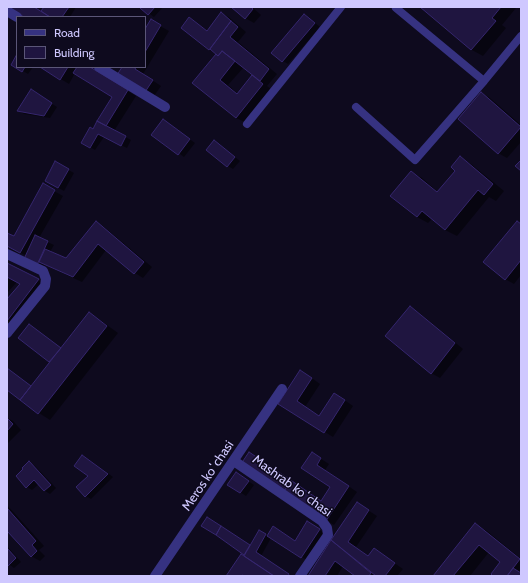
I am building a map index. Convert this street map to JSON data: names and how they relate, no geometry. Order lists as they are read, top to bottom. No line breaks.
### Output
{"streets":{"street":["Meros koʻchasi","Mashrab koʻchasi"]},"crossings":[["Meros koʻchasi","Mashrab koʻchasi"]],"legend":["Road","Building"]}
